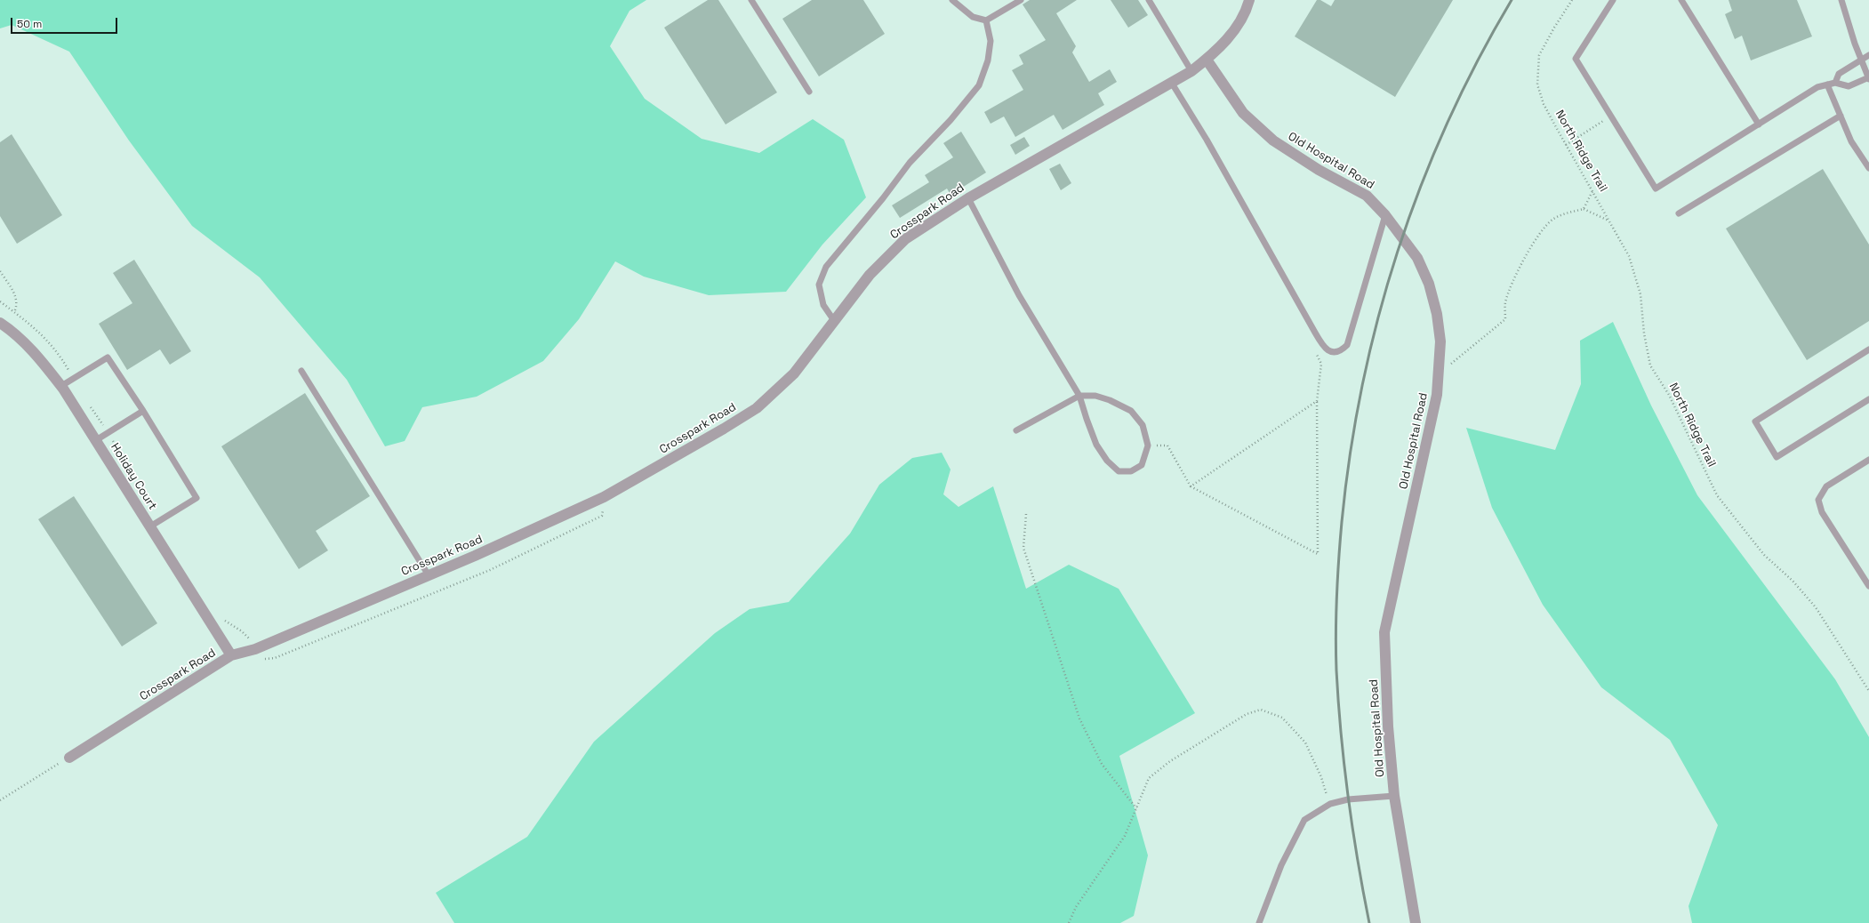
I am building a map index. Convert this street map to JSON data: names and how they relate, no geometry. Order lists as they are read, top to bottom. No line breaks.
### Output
{"streets":{"street":["Old Hospital Road","Crosspark Road","Holiday Court"],"path":["North Ridge Trail"]},"crossings":[["Old Hospital Road","Crosspark Road"],["Crosspark Road","Holiday Court"]],"scale_bar":"50 m"}
